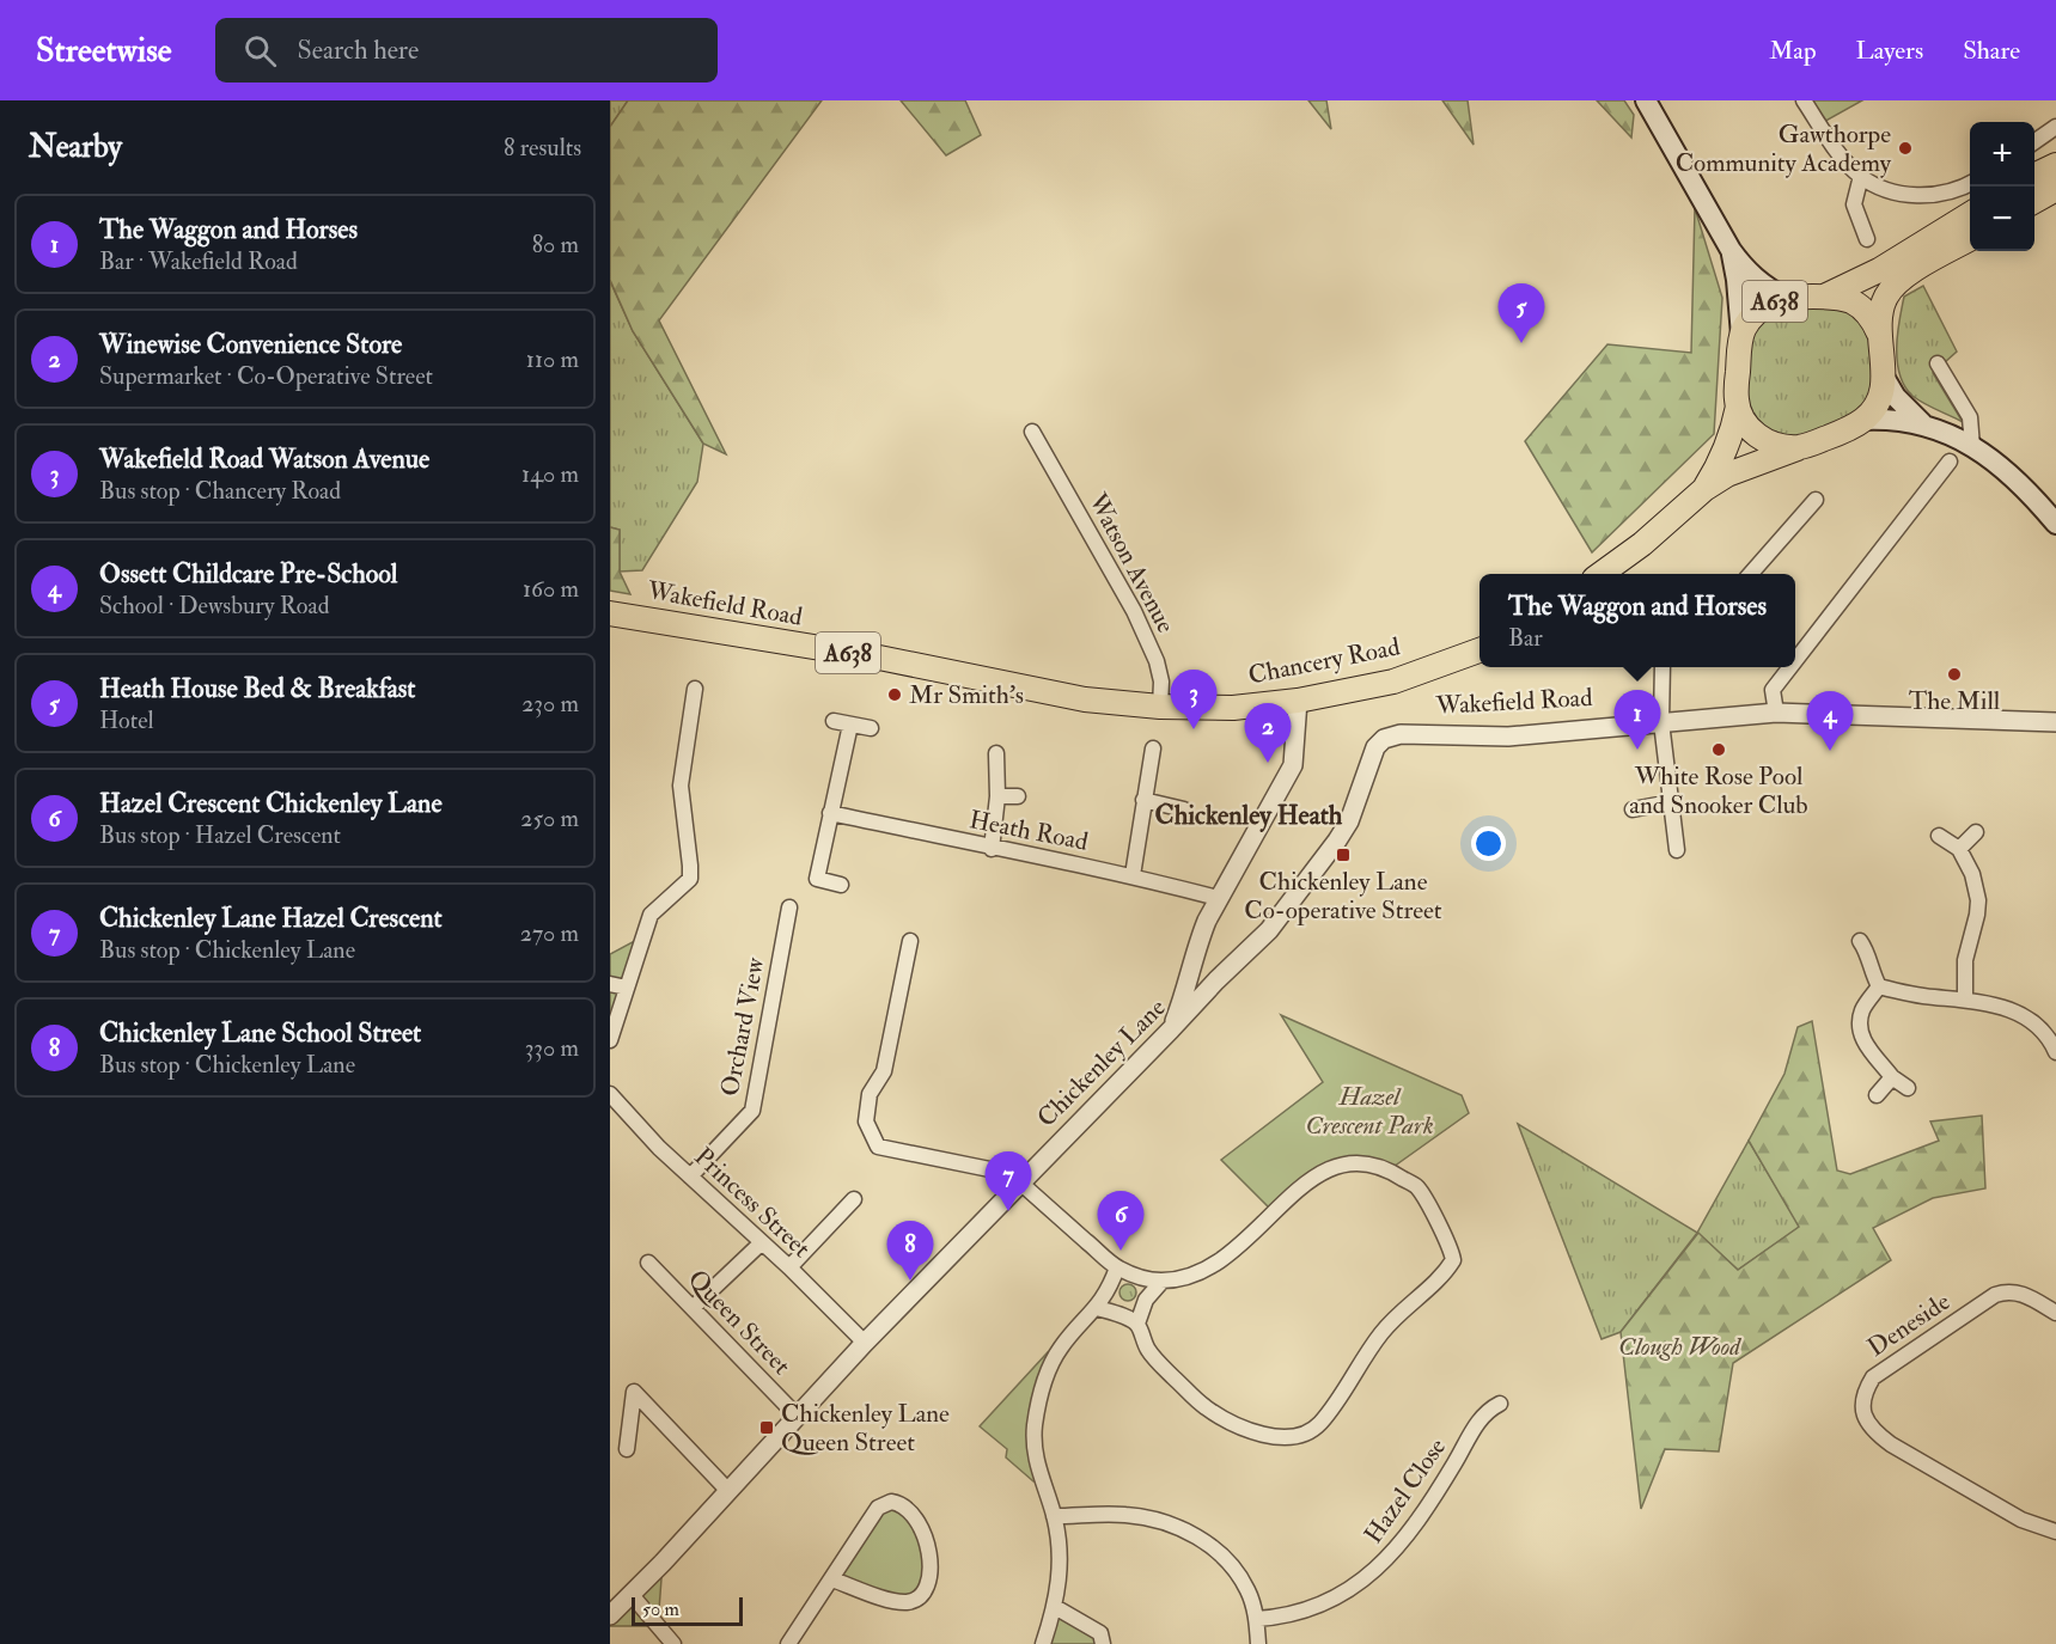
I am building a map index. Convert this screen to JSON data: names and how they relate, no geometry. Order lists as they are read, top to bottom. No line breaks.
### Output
{"streets":{"highway":["A638","Wakefield Road","Chancery Road"],"street":["Watson Avenue","Heath Road","Orchard View","Chickenley Lane","Princess Street","Queen Street","Deneside","Hazel Close"]},"crossings":[["Watson Avenue","Chancery Road"],["Wakefield Road","Chancery Road"],["Wakefield Road","Chickenley Lane"],["Orchard View","Princess Street"],["Chickenley Lane","Princess Street"],["Chickenley Lane","Queen Street"]],"districts":["Chickenley Heath"],"parks":["Hazel Crescent Park","Clough Wood"],"places":{"other":["Gawthorpe Community Academy","The Mill","Mr Smith's","White Rose Pool and Snooker Club"],"transit":["Chickenley Lane Co-operative Street","Chickenley Lane Queen Street"]},"scale_bar":"50 m","page":{"header":"Streetwise","search":"Search here","nav":["Map","Layers","Share"],"heading":["Nearby","8 results"],"map_buttons":["+","−"],"list":[{"mark":"1","name":"The Waggon and Horses","note":"Bar · Wakefield Road","value":"80 m"},{"mark":"2","name":"Winewise Convenience Store","note":"Supermarket · Co-Operative Street","value":"110 m"},{"mark":"3","name":"Wakefield Road Watson Avenue","note":"Bus stop · Chancery Road","value":"140 m"},{"mark":"4","name":"Ossett Childcare Pre-School","note":"School · Dewsbury Road","value":"160 m"},{"mark":"5","name":"Heath House Bed & Breakfast","note":"Hotel","value":"230 m"},{"mark":"6","name":"Hazel Crescent Chickenley Lane","note":"Bus stop · Hazel Crescent","value":"250 m"},{"mark":"7","name":"Chickenley Lane Hazel Crescent","note":"Bus stop · Chickenley Lane","value":"270 m"},{"mark":"8","name":"Chickenley Lane School Street","note":"Bus stop · Chickenley Lane","value":"330 m"}],"pins":["5","3","1","4","2","7","6","8"],"popup":["The Waggon and Horses","Bar"],"scale":"50 m"}}
